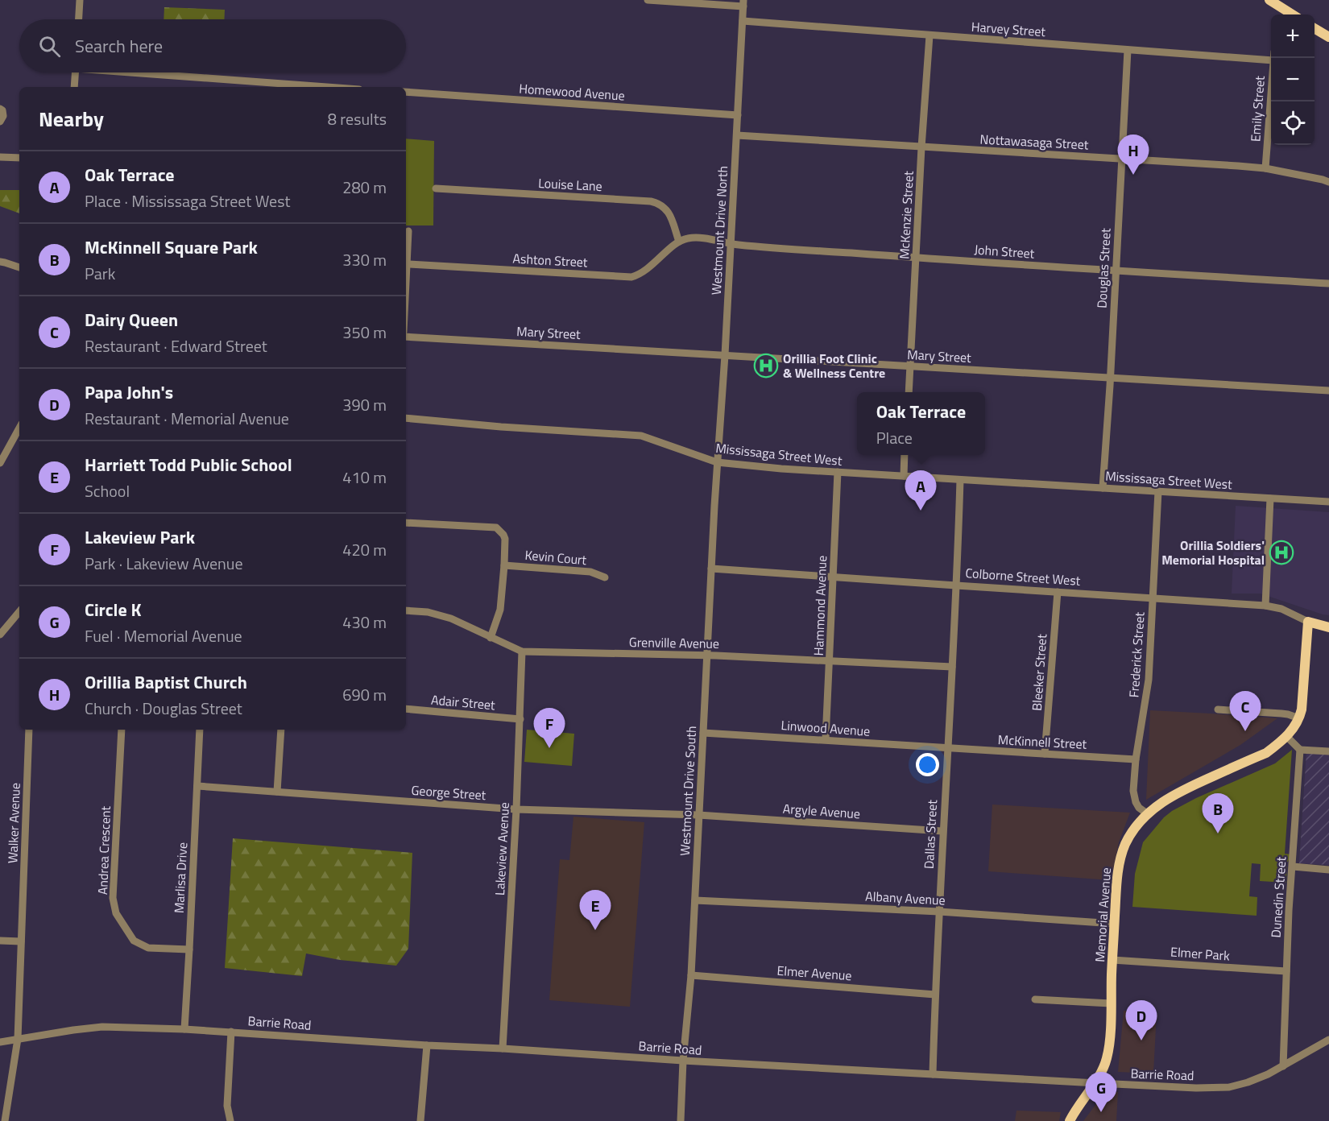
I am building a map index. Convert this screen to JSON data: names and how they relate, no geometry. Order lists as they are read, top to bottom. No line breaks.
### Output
{"streets":{"main road":["Colborne Street West","Memorial Avenue"],"street":["Harvey Street","Homewood Avenue","Emily Street","Nottawasaga Street","Louise Lane","McKenzie Street","Westmount Drive North","John Street","Ashton Street","Douglas Street","Mary Street","Mississaga Street West","Kevin Court","Hammond Avenue","Grenville Avenue","Frederick Street","Bleeker Street","Adair Street","Linwood Avenue","McKinnell Street","Westmount Drive South","George Street","Argyle Avenue","Walker Avenue","Dallas Street","Lakeview Avenue","Andrea Crescent","Marlisa Drive","Dunedin Street","Albany Avenue","Elmer Park","Elmer Avenue","Barrie Road"]},"crossings":[["Harvey Street","McKenzie Street"],["Harvey Street","Westmount Drive North"],["Harvey Street","Douglas Street"],["Homewood Avenue","Westmount Drive North"],["Emily Street","Nottawasaga Street"],["Nottawasaga Street","McKenzie Street"],["Nottawasaga Street","Westmount Drive North"],["Nottawasaga Street","Douglas Street"],["Louise Lane","John Street"],["Louise Lane","Ashton Street"],["McKenzie Street","John Street"],["McKenzie Street","Mary Street"],["Westmount Drive North","John Street"],["Westmount Drive North","Mary Street"],["Westmount Drive North","Mississaga Street West"],["Westmount Drive North","Westmount Drive South"],["John Street","Ashton Street"],["John Street","Douglas Street"],["Douglas Street","Mary Street"],["Douglas Street","Mississaga Street West"],["Mississaga Street West","Hammond Avenue"],["Mississaga Street West","Frederick Street"],["Mississaga Street West","Westmount Drive South"],["Mississaga Street West","Dallas Street"],["Colborne Street West","Hammond Avenue"],["Colborne Street West","Frederick Street"],["Colborne Street West","Bleeker Street"],["Colborne Street West","Westmount Drive South"],["Colborne Street West","Dallas Street"],["Colborne Street West","Memorial Avenue"],["Hammond Avenue","Grenville Avenue"],["Hammond Avenue","Linwood Avenue"],["Grenville Avenue","Westmount Drive South"],["Grenville Avenue","Dallas Street"],["Grenville Avenue","Lakeview Avenue"],["Frederick Street","McKinnell Street"],["Frederick Street","Memorial Avenue"],["Bleeker Street","McKinnell Street"],["Adair Street","Lakeview Avenue"],["Linwood Avenue","McKinnell Street"],["Linwood Avenue","Westmount Drive South"],["Linwood Avenue","Dallas Street"],["McKinnell Street","Dallas Street"],["Westmount Drive South","George Street"],["Westmount Drive South","Argyle Avenue"],["Westmount Drive South","Albany Avenue"],["Westmount Drive South","Elmer Avenue"],["Westmount Drive South","Barrie Road"],["George Street","Argyle Avenue"],["George Street","Lakeview Avenue"],["George Street","Marlisa Drive"],["Argyle Avenue","Dallas Street"],["Walker Avenue","Barrie Road"],["Dallas Street","Albany Avenue"],["Dallas Street","Elmer Avenue"],["Dallas Street","Barrie Road"],["Lakeview Avenue","Barrie Road"],["Andrea Crescent","Marlisa Drive"],["Marlisa Drive","Barrie Road"],["Dunedin Street","Elmer Park"],["Dunedin Street","Barrie Road"],["Albany Avenue","Memorial Avenue"],["Memorial Avenue","Elmer Park"],["Memorial Avenue","Barrie Road"]],"places":{"hospital":["Orillia Foot Clinic & Wellness Centre","Orillia Soldiers' Memorial Hospital"]},"page":{"map_buttons":["+","−"],"search":"Search here","heading":["Nearby","8 results"],"pins":["H","A","C","F","B","E","D","G"],"list":[{"mark":"A","name":"Oak Terrace","note":"Place · Mississaga Street West","value":"280 m"},{"mark":"B","name":"McKinnell Square Park","note":"Park","value":"330 m"},{"mark":"C","name":"Dairy Queen","note":"Restaurant · Edward Street","value":"350 m"},{"mark":"D","name":"Papa John's","note":"Restaurant · Memorial Avenue","value":"390 m"},{"mark":"E","name":"Harriett Todd Public School","note":"School","value":"410 m"},{"mark":"F","name":"Lakeview Park","note":"Park · Lakeview Avenue","value":"420 m"},{"mark":"G","name":"Circle K","note":"Fuel · Memorial Avenue","value":"430 m"},{"mark":"H","name":"Orillia Baptist Church","note":"Church · Douglas Street","value":"690 m"}],"popup":["Oak Terrace","Place"]}}
